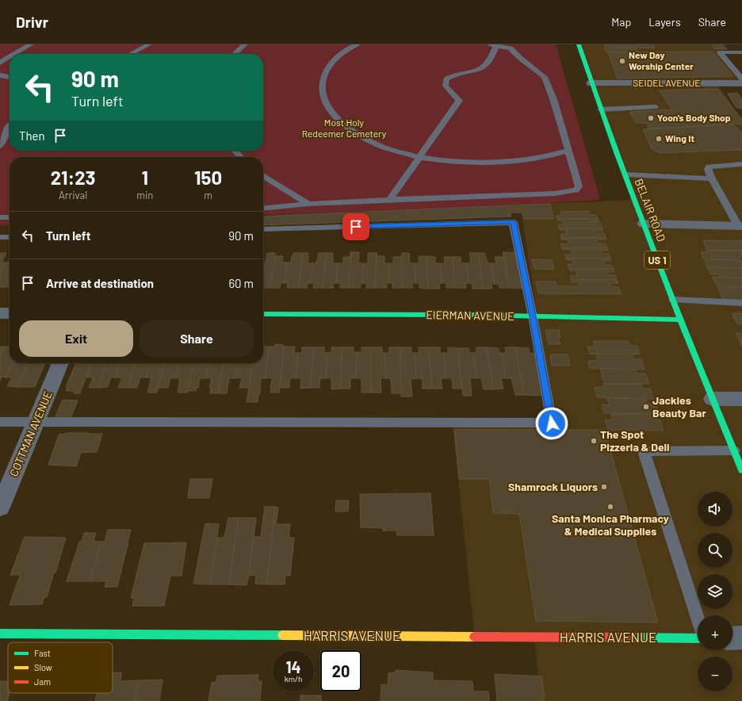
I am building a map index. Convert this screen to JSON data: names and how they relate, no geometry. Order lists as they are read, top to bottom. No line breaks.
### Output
{"streets":{"street":["SEIDEL AVENUE","BELAIR ROAD","US 1","EIERMAN AVENUE","COTTMAN AVENUE","HARRIS AVENUE"]},"crossings":[["SEIDEL AVENUE","BELAIR ROAD"],["BELAIR ROAD","EIERMAN AVENUE"]],"parks":["Most Holy Redeemer Cemetery"],"places":["New Day Worship Center","Yoon's Body Shop","Wing It","Jackies Beauty Bar","The Spot Pizzeria & Deli","Shamrock Liquors","Santa Monica Pharmacy & Medical Supplies"],"legend":["Fast","Slow","Jam"],"page":{"header":"Drivr","nav":["Map","Layers","Share"],"turn":["90 m","Turn left"],"then":"Then","eta":["21:23","Arrival","1","min","150","m"],"list":[{"name":"Turn left","value":"90 m"},{"name":"Arrive at destination","value":"60 m"}],"buttons":["Exit","Share"],"map_buttons":["+","−"],"speed":"14 km/h","limit":"20"}}
